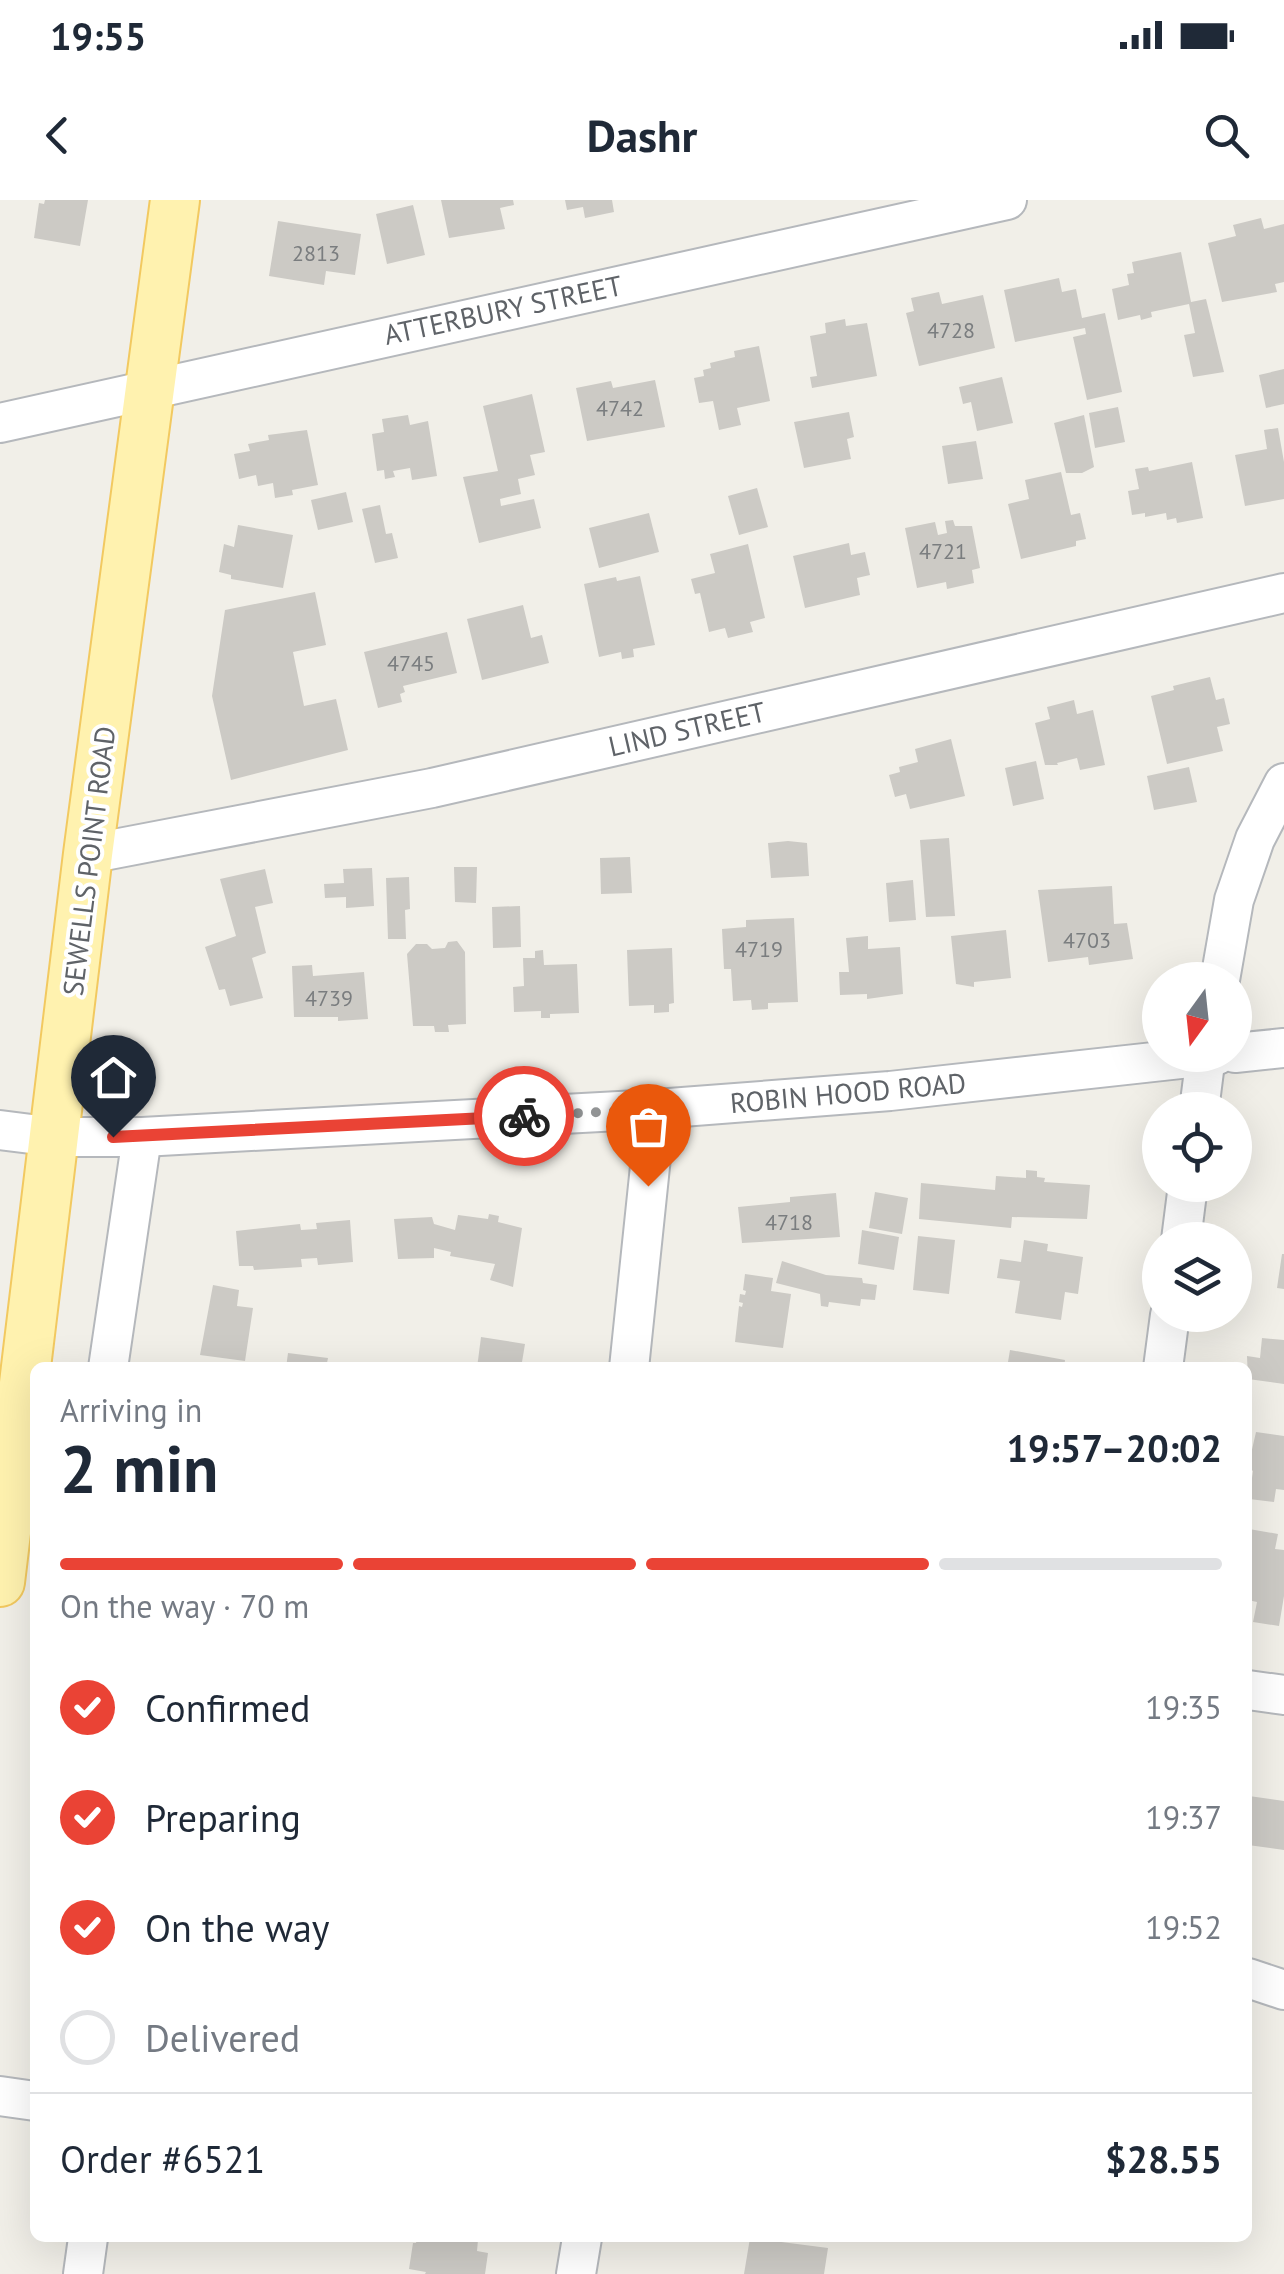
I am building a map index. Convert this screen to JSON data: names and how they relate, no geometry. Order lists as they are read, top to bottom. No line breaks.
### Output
{"streets":{"main road":["SEWELLS POINT ROAD"],"street":["ATTERBURY STREET","LIND STREET","ROBIN HOOD ROAD"]},"crossings":[["ATTERBURY STREET","SEWELLS POINT ROAD"],["LIND STREET","SEWELLS POINT ROAD"],["SEWELLS POINT ROAD","ROBIN HOOD ROAD"]],"house_numbers":["2813","4728","4742","4721","4745","4703","4719","4739","4718"],"north":"bottom","page":{"status":"19:55","header":"Dashr","heading":["2 min","Arriving in","19:57–20:02"],"panel":["Order #6521","$28.55"],"bar":"On the way · 70 m","list":[["Confirmed","19:35"],["Preparing","19:37"],["On the way","19:52"],"Delivered"]}}
